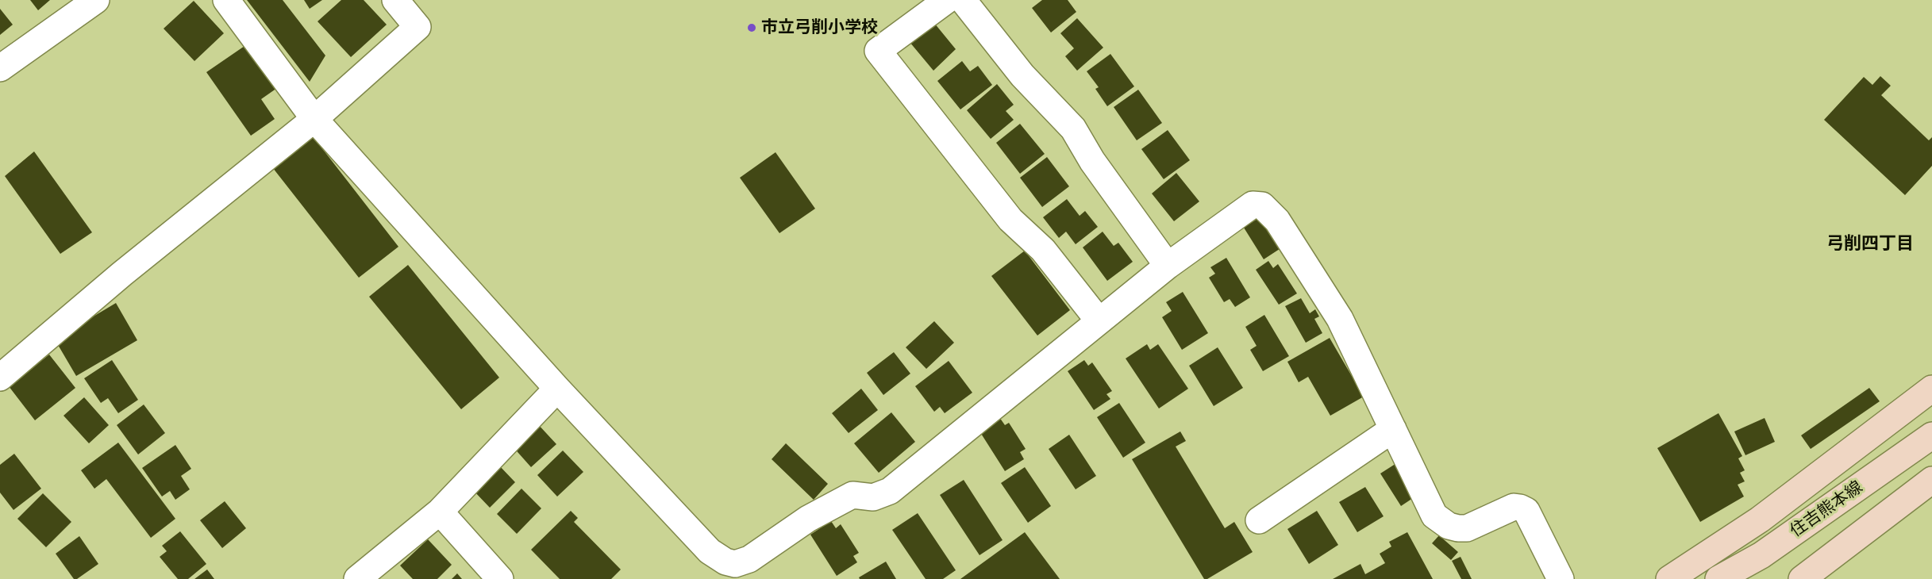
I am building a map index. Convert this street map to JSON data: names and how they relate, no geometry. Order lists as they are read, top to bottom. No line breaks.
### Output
{"streets":{"main road":["住吉熊本線"]},"districts":["弓削四丁目"],"places":["市立弓削小学校"]}
